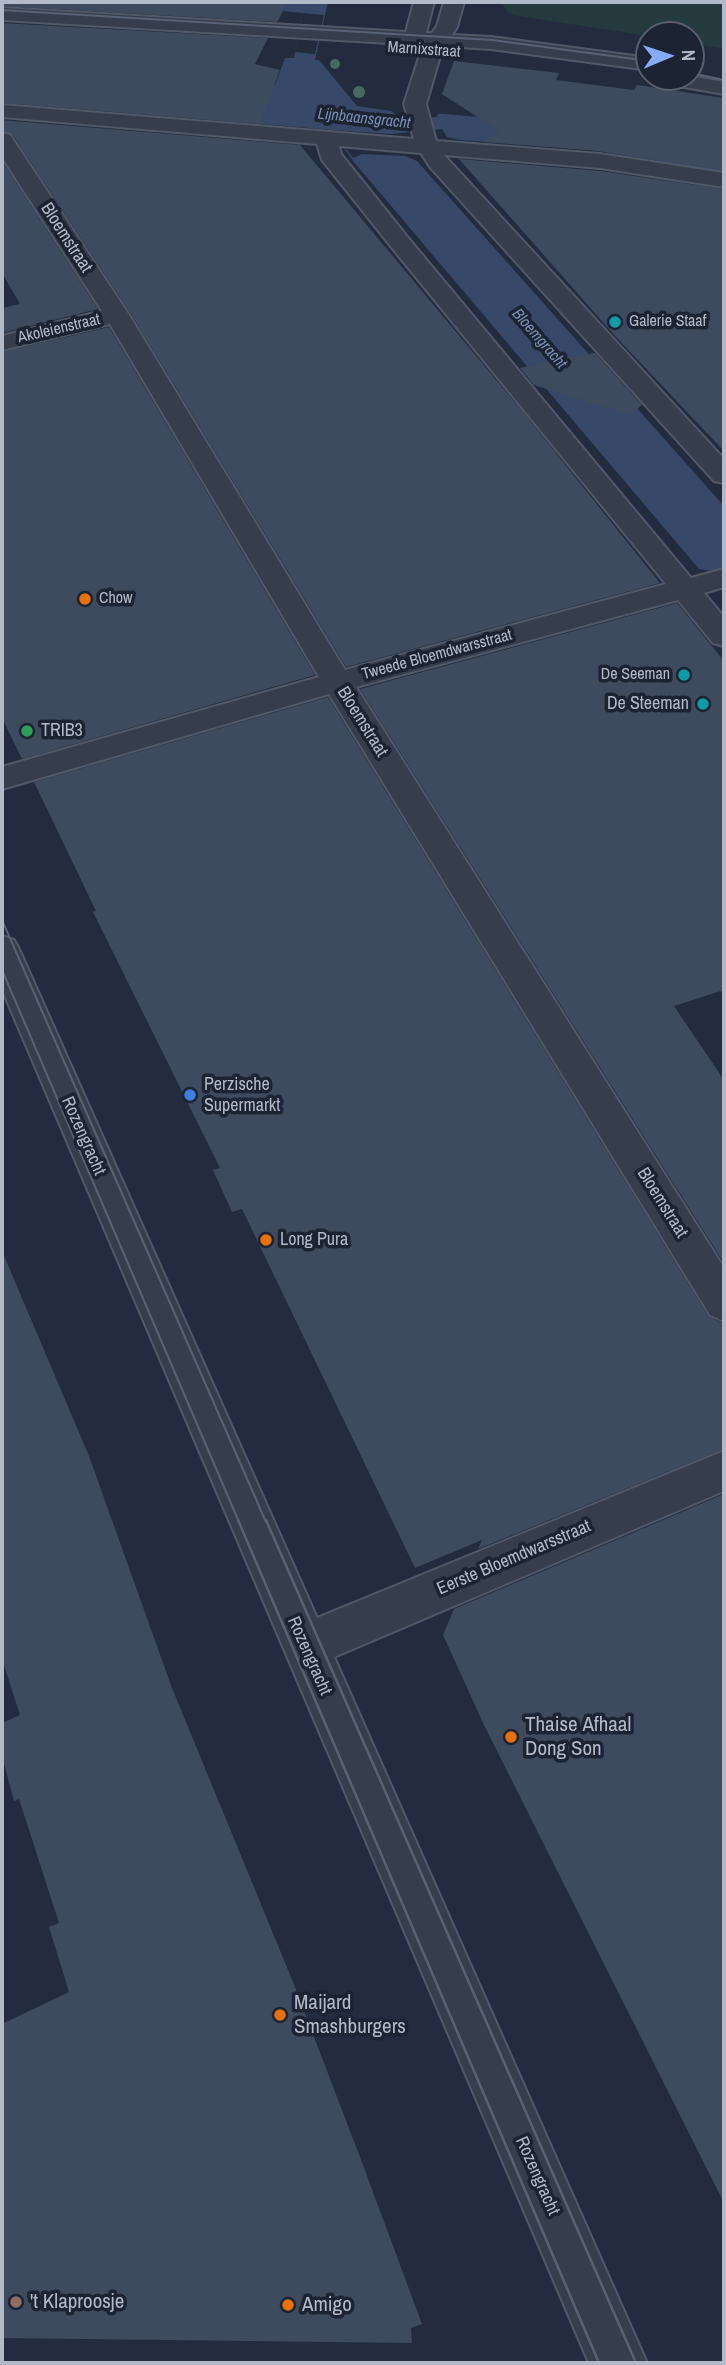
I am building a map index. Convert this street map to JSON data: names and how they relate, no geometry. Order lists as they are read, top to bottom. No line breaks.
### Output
{"streets":{"street":["Marnixstraat","Bloemstraat","Akoleienstraat","Tweede Bloemdwarsstraat","Rozengracht","Eerste Bloemdwarsstraat"]},"crossings":[["Bloemstraat","Akoleienstraat"],["Bloemstraat","Tweede Bloemdwarsstraat"],["Rozengracht","Eerste Bloemdwarsstraat"]],"water":["Lijnbaansgracht","Bloemgracht"],"places":["Galerie Staaf","Chow","De Seeman","De Steeman","TRIB3","Perzische Supermarkt","Long Pura","Thaise Afhaal Dong Son","Maijard Smashburgers","'t Klaproosje","Amigo"],"north":"right"}
